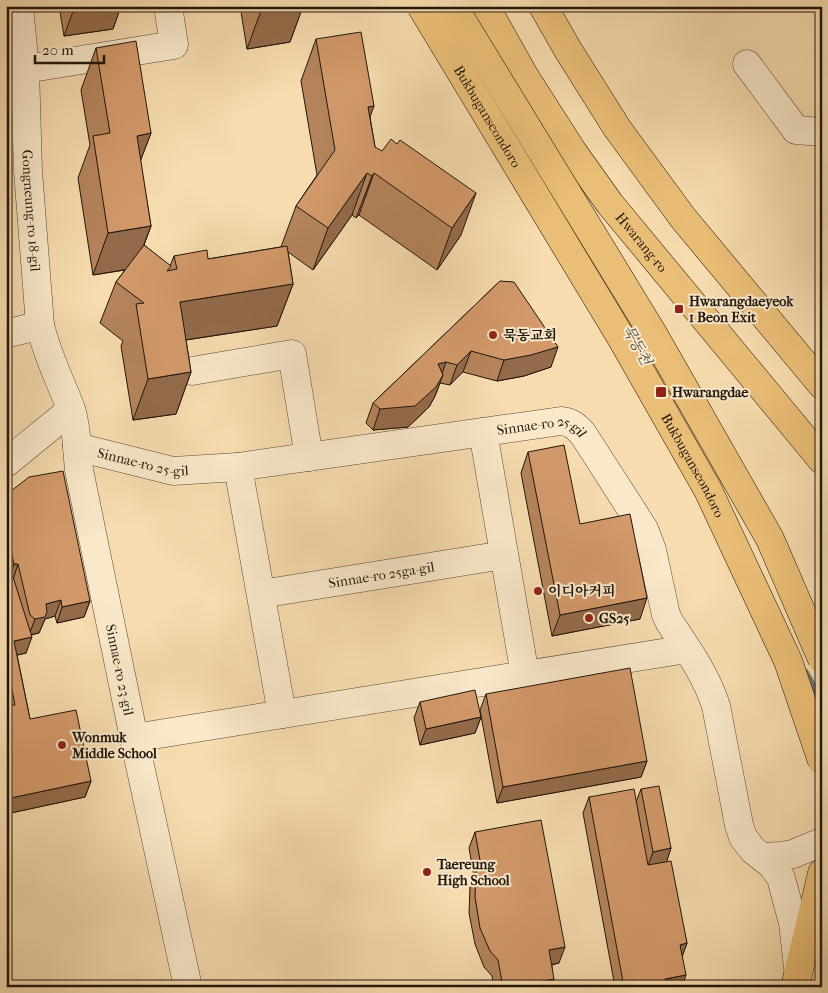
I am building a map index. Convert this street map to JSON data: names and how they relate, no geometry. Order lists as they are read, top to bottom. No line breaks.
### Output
{"streets":{"main road":["Bukbuganseondoro","Hwarang-ro"],"street":["Gongneung-ro 18-gil","Sinnae-ro 25-gil","Sinnae-ro 25ga-gil","Sinnae-ro 23-gil"]},"crossings":[["Gongneung-ro 18-gil","Sinnae-ro 23-gil"],["Sinnae-ro 25-gil","Sinnae-ro 23-gil"]],"water":["묵동천"],"places":{"transit":["Hwarangdaeyeok 1 Beon Exit","Hwarangdae"],"other":["묵동교회","이디아커피","GS25","Wonmuk Middle School","Taereung High School"]},"scale_bar":"20 m"}
